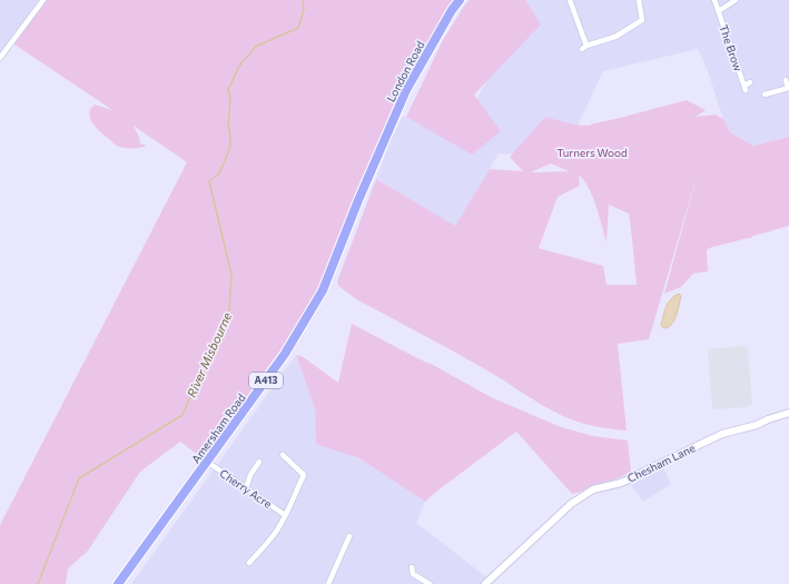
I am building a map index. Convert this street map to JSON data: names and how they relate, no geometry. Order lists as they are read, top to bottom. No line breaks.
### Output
{"streets":{"highway":["London Road","A413","Amersham Road"],"street":["The Brow","Chesham Lane","Cherry Acre"]},"crossings":[["London Road","Amersham Road"],["Amersham Road","Cherry Acre"]],"water":["River Misbourne"],"parks":["Turners Wood"]}
